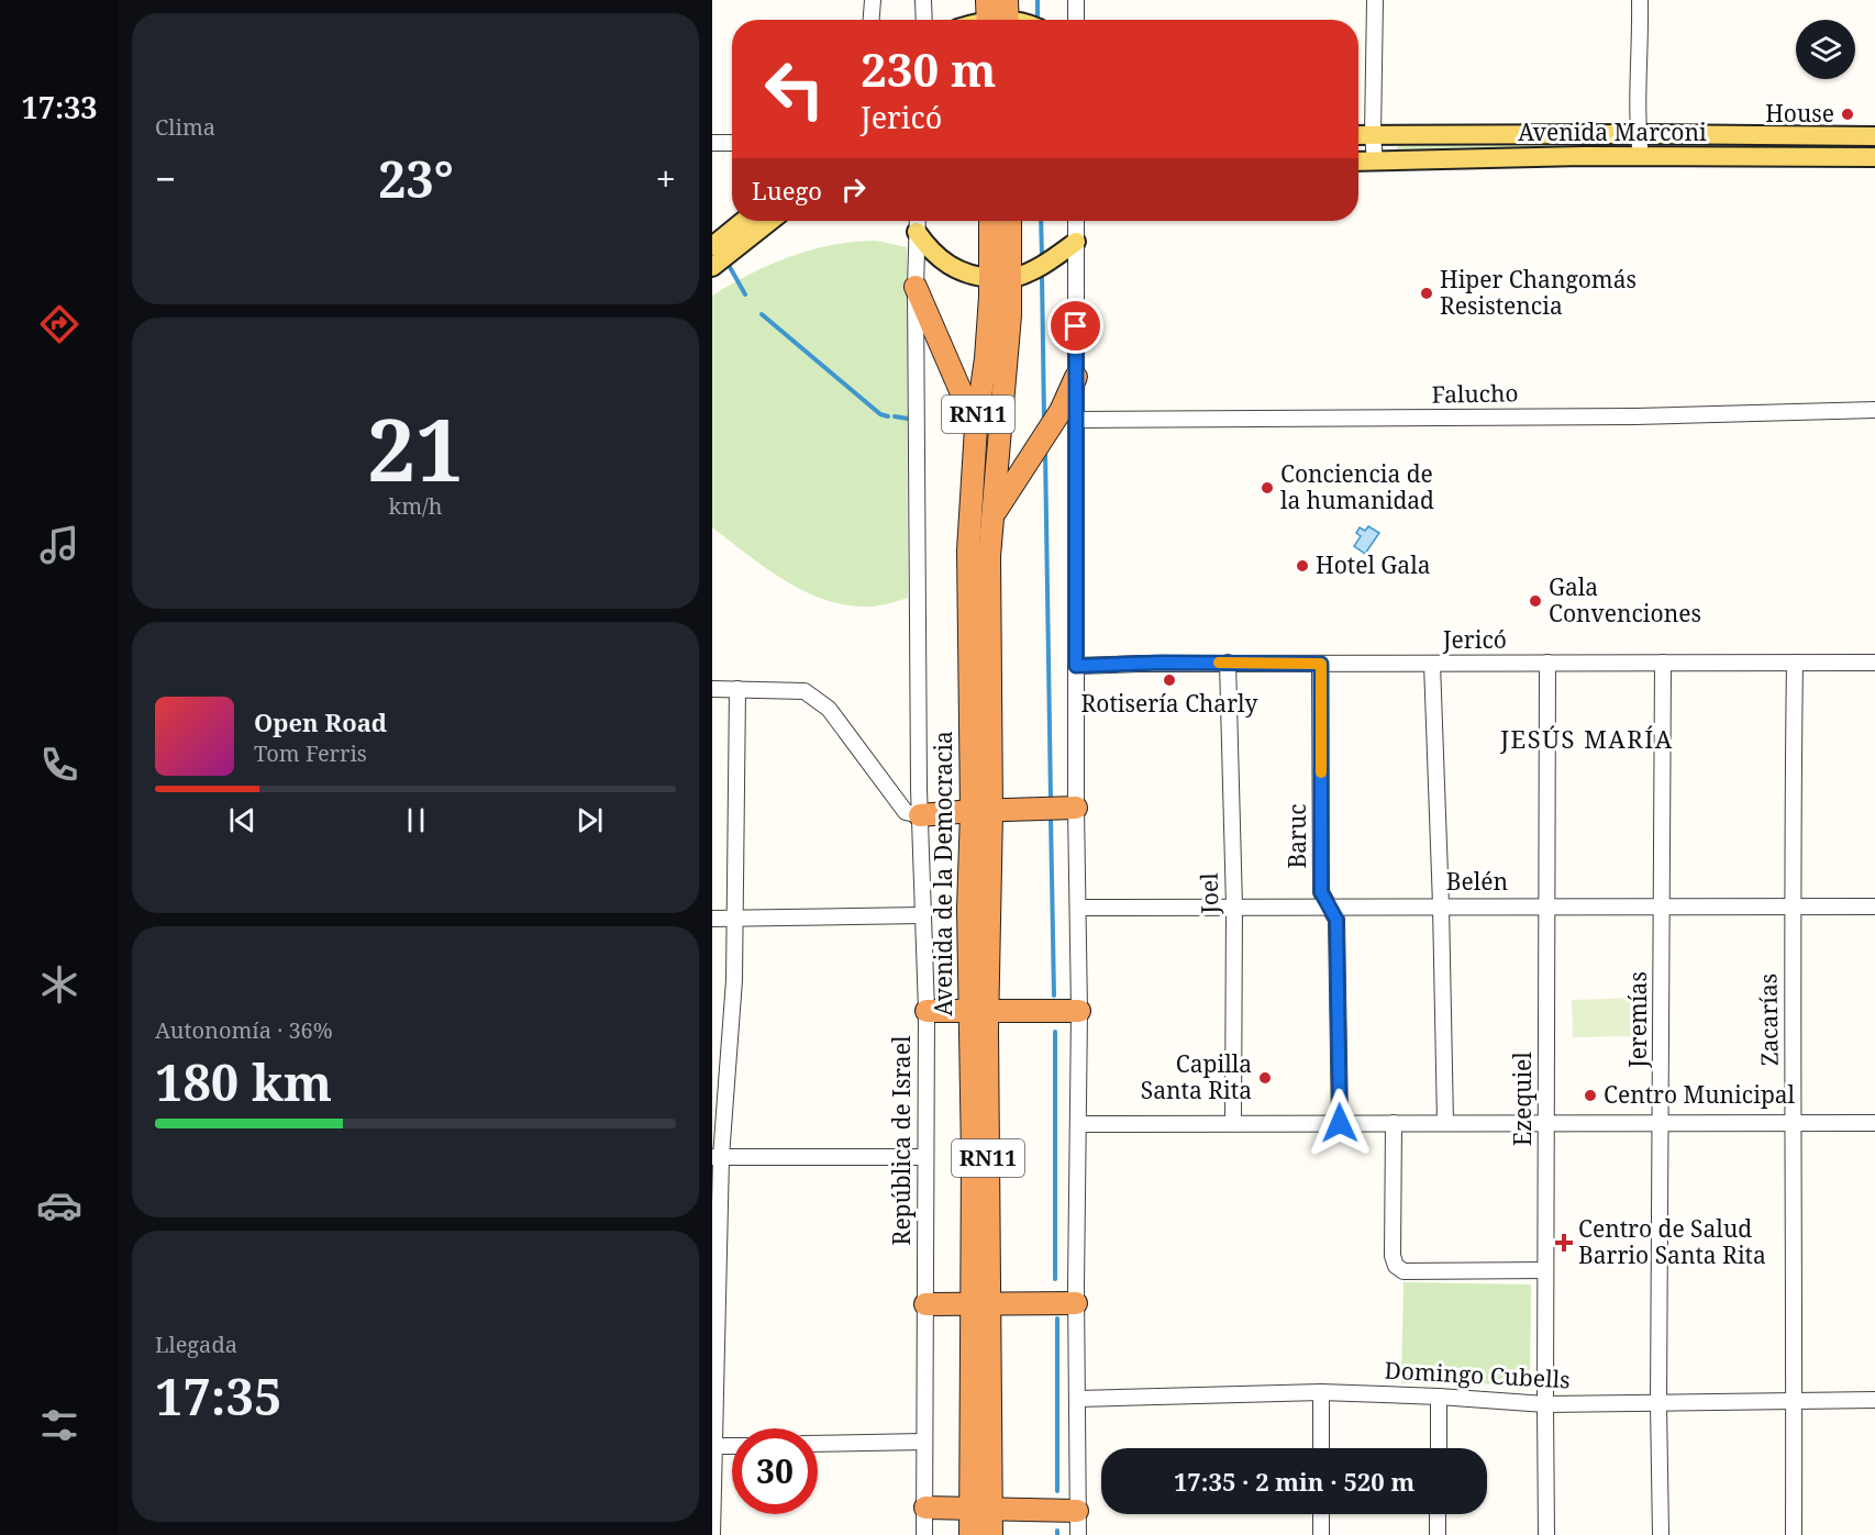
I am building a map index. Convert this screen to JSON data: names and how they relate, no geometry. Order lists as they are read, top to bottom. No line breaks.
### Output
{"streets":{"highway":["RN11","Avenida de la Democracia"],"main road":["Avenida Marconi"],"street":["Falucho","Jericó","Baruc","Belén","Joel","Jeremías","Zacarías","Ezequiel","República de Israel","Domingo Cubells"]},"crossings":[["Jericó","Baruc"],["Jericó","Joel"],["Jericó","Jeremías"],["Jericó","Zacarías"],["Jericó","Ezequiel"],["Baruc","Belén"],["Avenida de la Democracia","República de Israel"],["Belén","Joel"],["Belén","Jeremías"],["Belén","Zacarías"],["Belén","Ezequiel"],["Jeremías","Domingo Cubells"],["Zacarías","Domingo Cubells"],["Ezequiel","Domingo Cubells"]],"districts":["JESÚS MARÍA"],"places":{"other":["House","Hiper Changomás Resistencia","Conciencia de la humanidad","Hotel Gala","Gala Convenciones","Rotisería Charly","Capilla Santa Rita","Centro Municipal"],"health":["Centro de Salud Barrio Santa Rita"]},"page":{"tabs":"17:33","tile":["Clima",["21","km/h"],["Autonomía · 36%","180 km"],["Llegada","17:35"]],"turn":["230 m","Jericó"],"heat":["−","23°","+"],"then":"Luego","song":["Open Road","Tom Ferris"],"limit":"30","trip":"17:35 · 2 min · 520 m"}}
